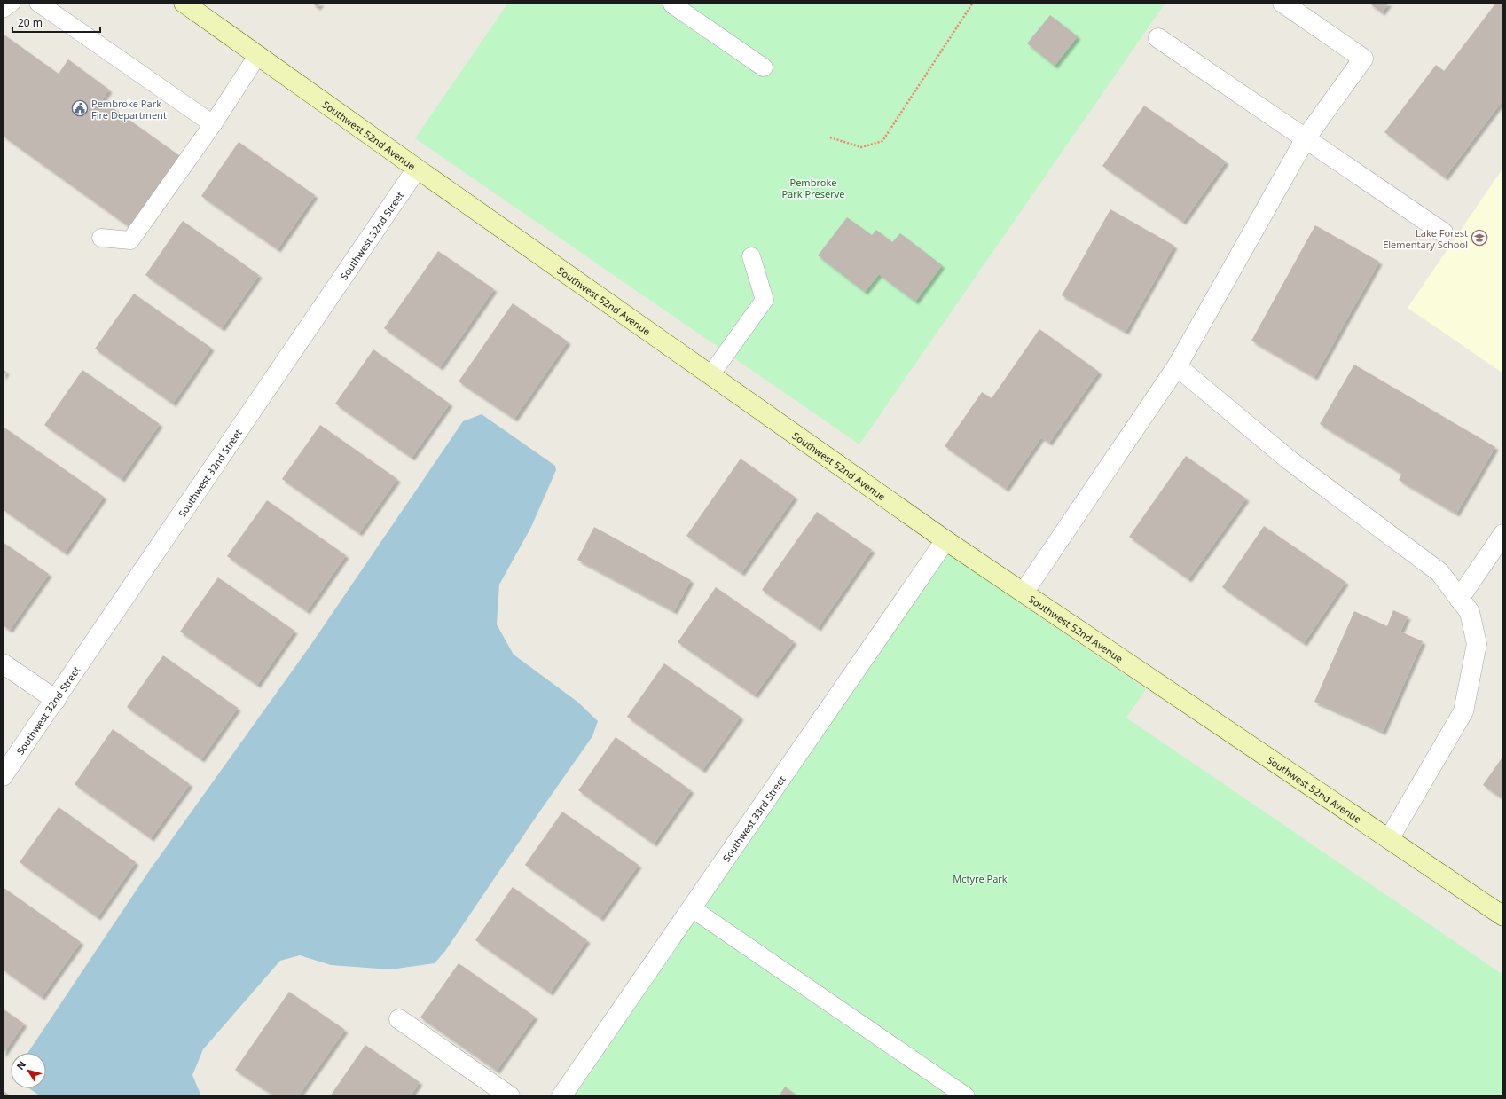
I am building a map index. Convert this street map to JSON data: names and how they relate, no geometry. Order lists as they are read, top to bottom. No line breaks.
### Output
{"streets":{"street":["Southwest 52nd Avenue","Southwest 32nd Street","Southwest 33rd Street"]},"crossings":[["Southwest 52nd Avenue","Southwest 32nd Street"],["Southwest 52nd Avenue","Southwest 33rd Street"]],"parks":["Pembroke Park Preserve","Mctyre Park"],"places":{"public building":["Pembroke Park Fire Department"],"school or university":["Lake Forest Elementary School"]},"scale_bar":"20 m","north":"top left"}
